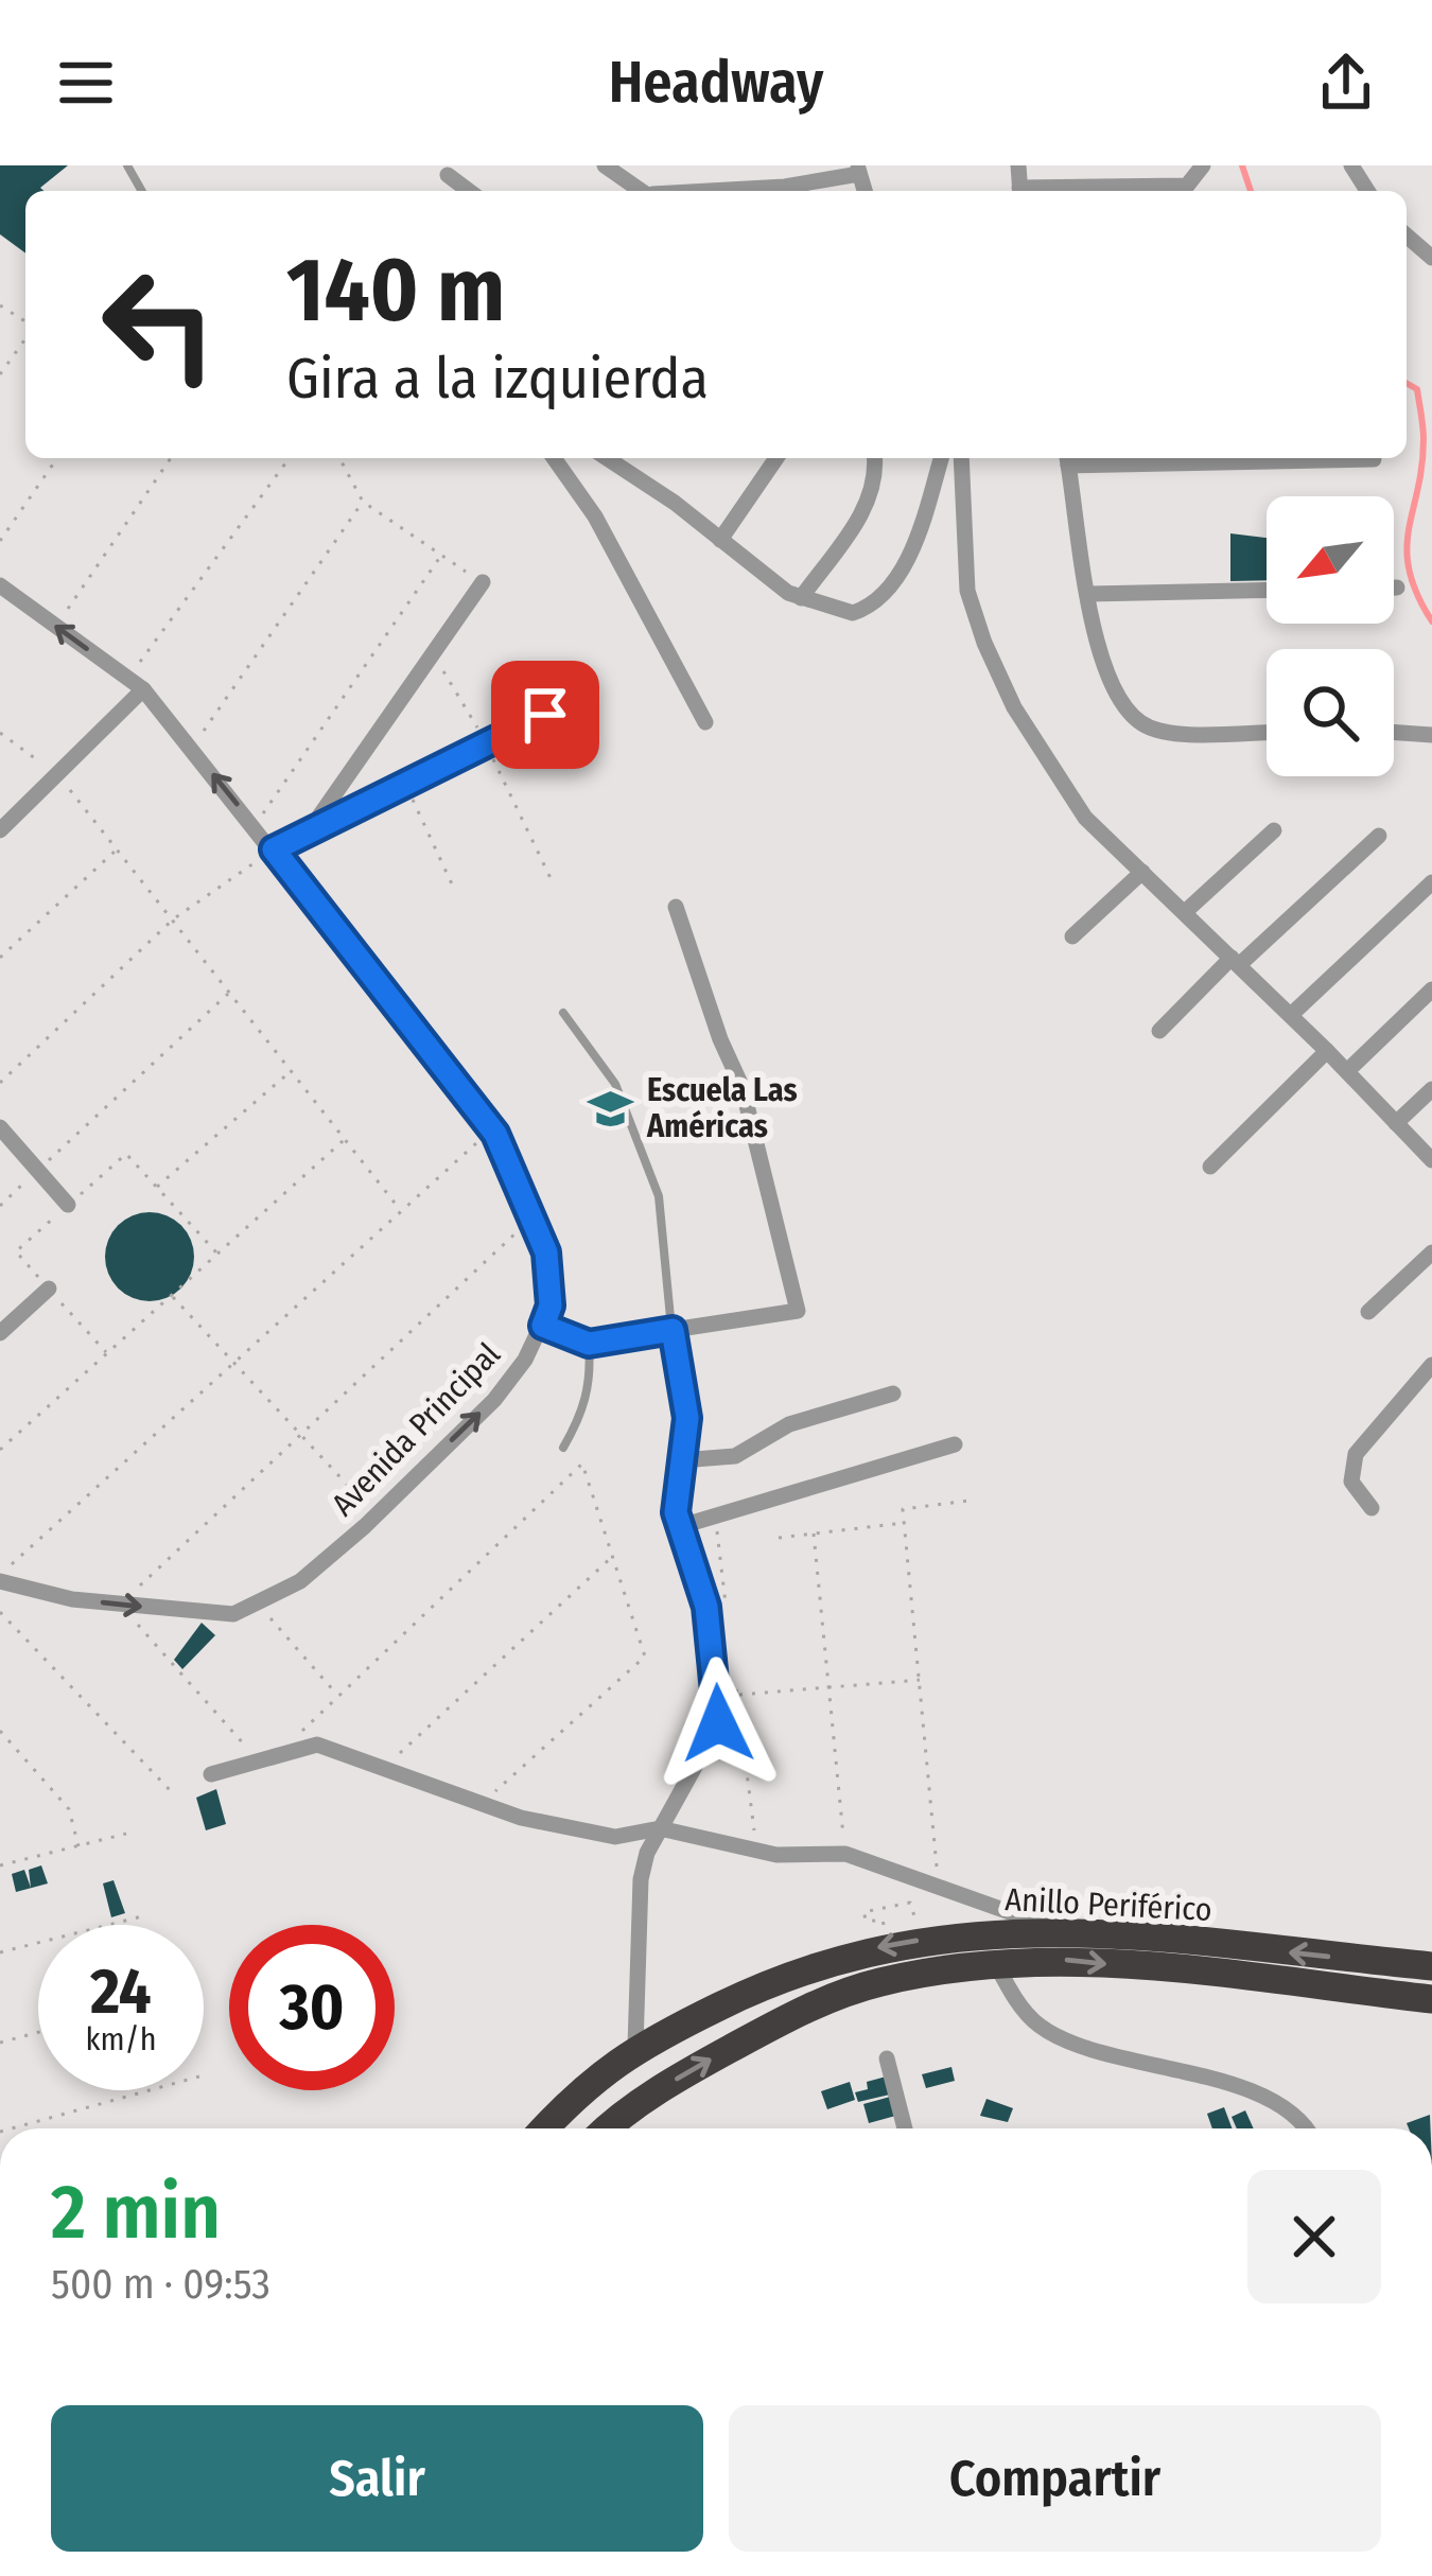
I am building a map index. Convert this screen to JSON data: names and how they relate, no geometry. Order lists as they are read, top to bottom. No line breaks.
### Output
{"streets":{"highway":["Anillo Periférico"],"street":["Avenida Principal"]},"places":{"school or university":["Escuela Las Américas"]},"north":"bottom left","page":{"header":"Headway","turn":["140 m","Gira a la izquierda"],"speed":"24 km/h","limit":"30","heading":["2 min","500 m · 09:53"],"buttons":["Salir","Compartir"]}}
